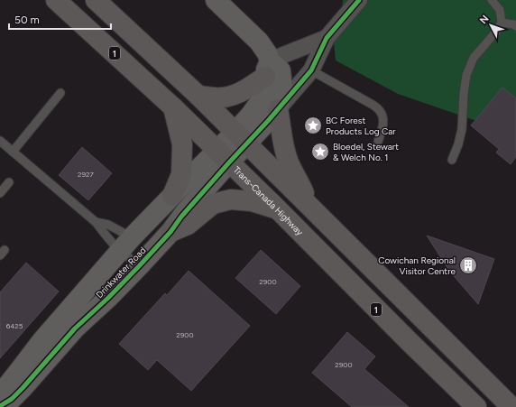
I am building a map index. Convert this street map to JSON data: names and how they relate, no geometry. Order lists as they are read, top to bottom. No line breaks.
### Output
{"streets":{"highway":["1","Trans-Canada Highway"],"street":["Drinkwater Road"]},"crossings":[["Trans-Canada Highway","Drinkwater Road"]],"places":{"place":["BC Forest Products Log Car","Bloedel, Stewart & Welch No. 1"],"building":["Cowichan Regional Visitor Centre"]},"house_numbers":["2927","2900","6425","2900","2900"],"scale_bar":"50 m","north":"top left"}
